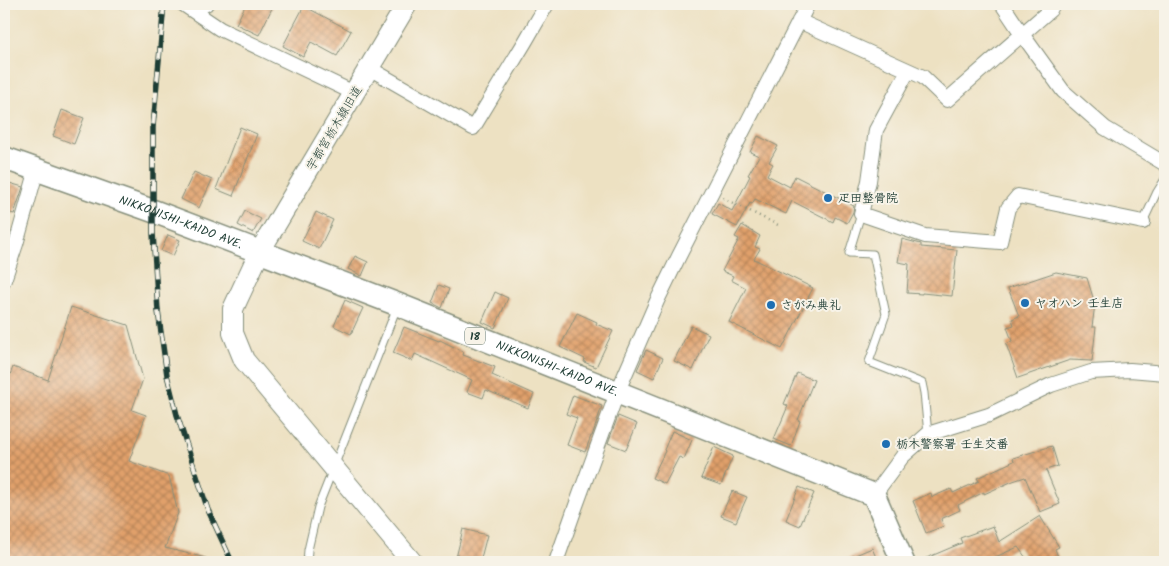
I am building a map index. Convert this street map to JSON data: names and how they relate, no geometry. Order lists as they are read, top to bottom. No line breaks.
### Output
{"streets":{"main road":["NIKKONISHI-KAIDO AVE.","18"],"street":["宇都宮栃木線旧道"]},"crossings":[["宇都宮栃木線旧道","NIKKONISHI-KAIDO AVE."]],"places":["疋田整骨院","ヤオハン 壬生店","さがみ典礼","栃木警察署 壬生交番"]}
